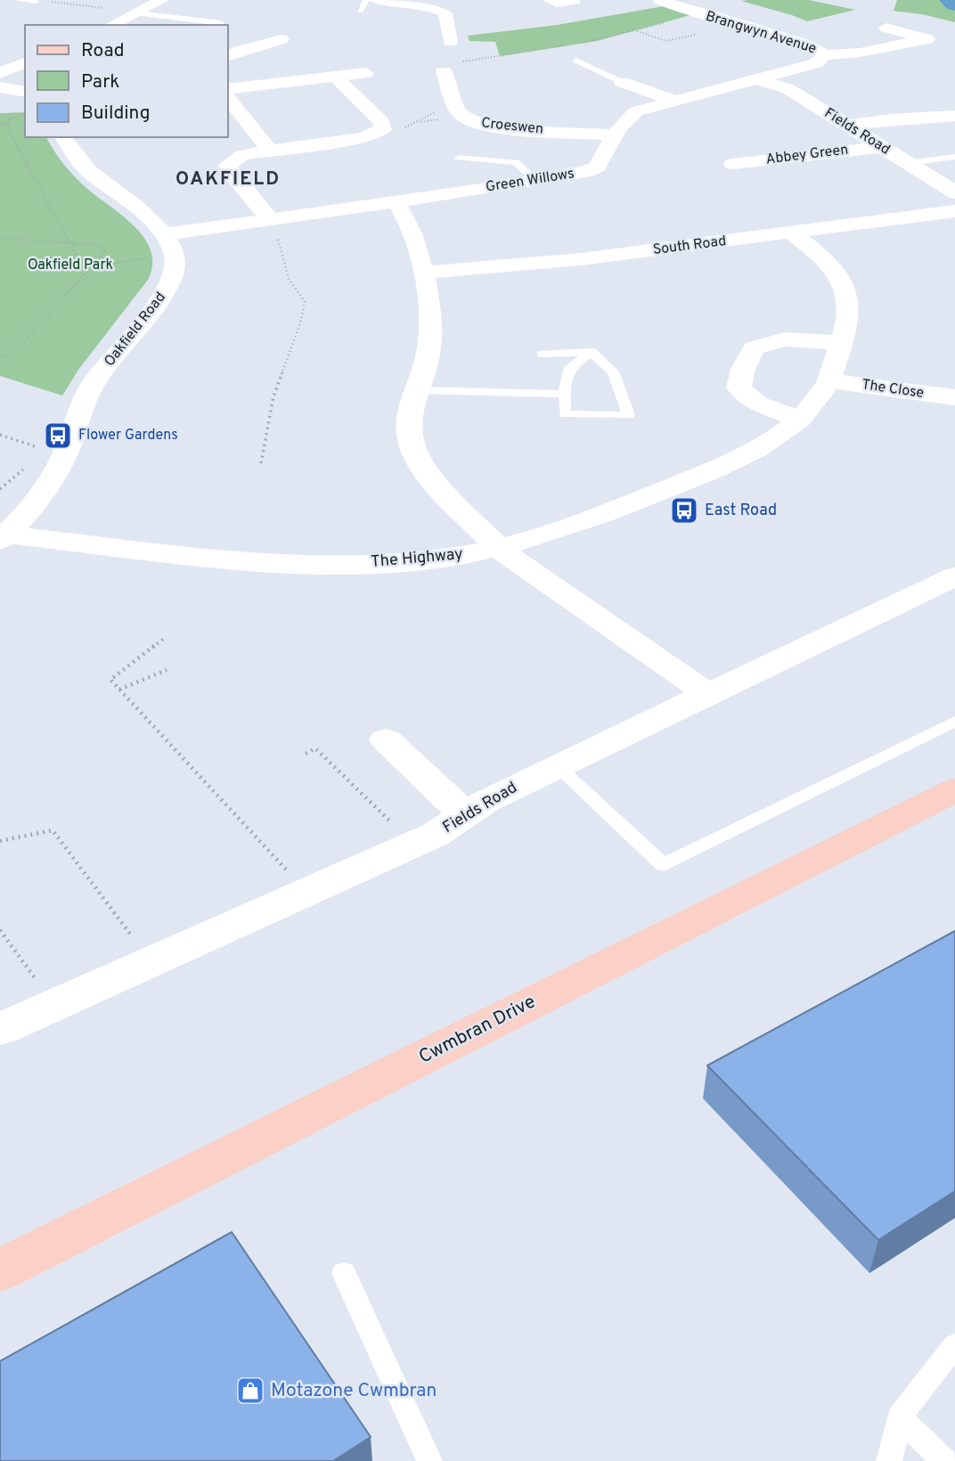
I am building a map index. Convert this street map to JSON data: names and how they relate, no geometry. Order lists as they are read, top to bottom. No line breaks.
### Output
{"streets":{"main road":["Cwmbran Drive"],"street":["Brangwyn Avenue","Croeswen","Fields Road","Abbey Green","Green Willows","South Road","Oakfield Road","The Close","The Highway"]},"crossings":[["Brangwyn Avenue","Green Willows"],["Croeswen","Green Willows"],["Fields Road","Abbey Green"],["Fields Road","Green Willows"],["South Road","The Highway"],["Oakfield Road","The Highway"],["The Close","The Highway"]],"districts":["OAKFIELD"],"parks":["Oakfield Park"],"places":{"bus stop":["Flower Gardens","East Road"],"shop":["Motazone Cwmbran"]},"legend":["Road","Park","Building"]}
